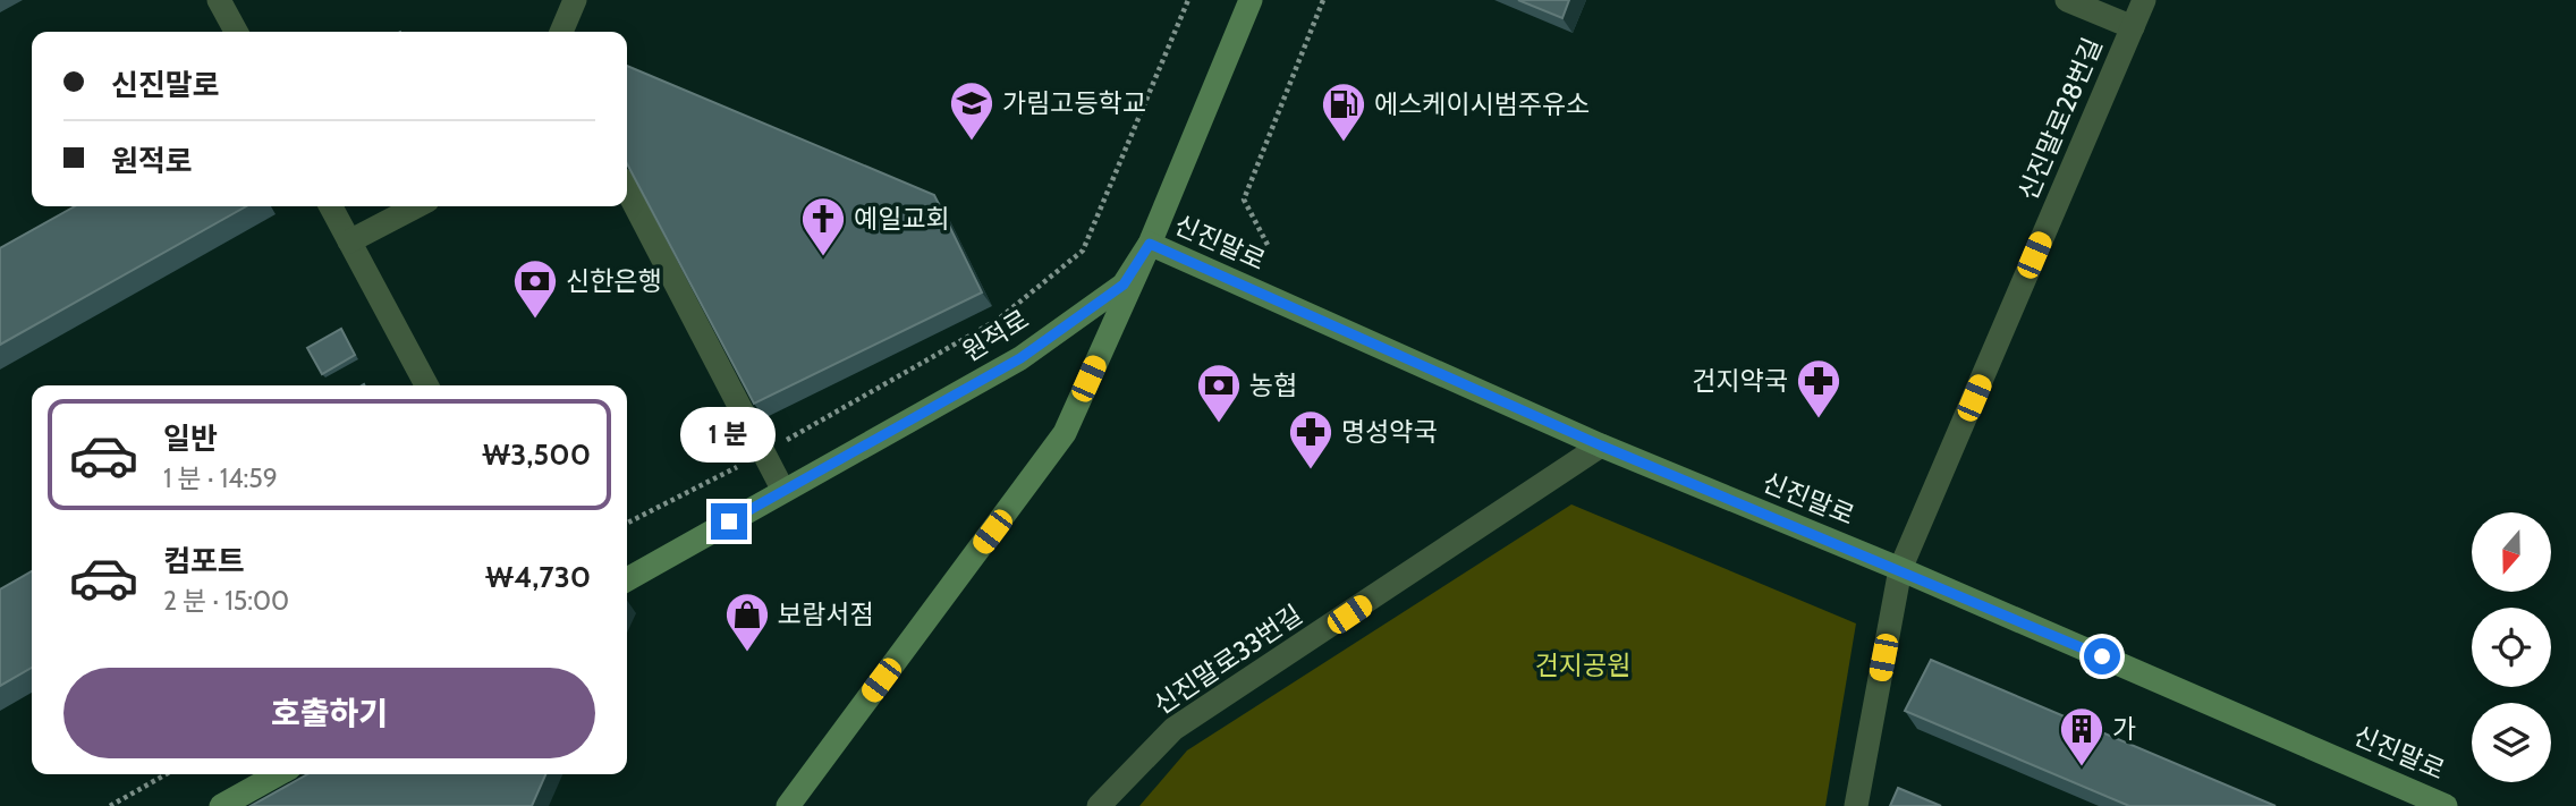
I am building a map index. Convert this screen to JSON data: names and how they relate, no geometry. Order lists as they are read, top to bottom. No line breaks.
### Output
{"streets":{"street":["신진말로28번길","신진말로","원적로","신진말로33번길"]},"crossings":[["신진말로28번길","신진말로"],["신진말로","원적로"],["신진말로","신진말로33번길"]],"parks":["건지공원"],"places":{"school or university":["가림고등학교"],"fuel station":["에스케이시범주유소"],"church":["예일교회"],"bank":["신한은행","농협"],"pharmacy":["건지약국","명성약국"],"shop":["보람서점"],"building":["가"]},"north":"bottom","page":{"banner":["신진말로","원적로"],"list":[{"name":"일반","note":"1 분 · 14:59","value":"₩3,500"},{"name":"컴포트","note":"2 분 · 15:00","value":"₩4,730"}],"bubble":"1 분","buttons":"호출하기"}}
